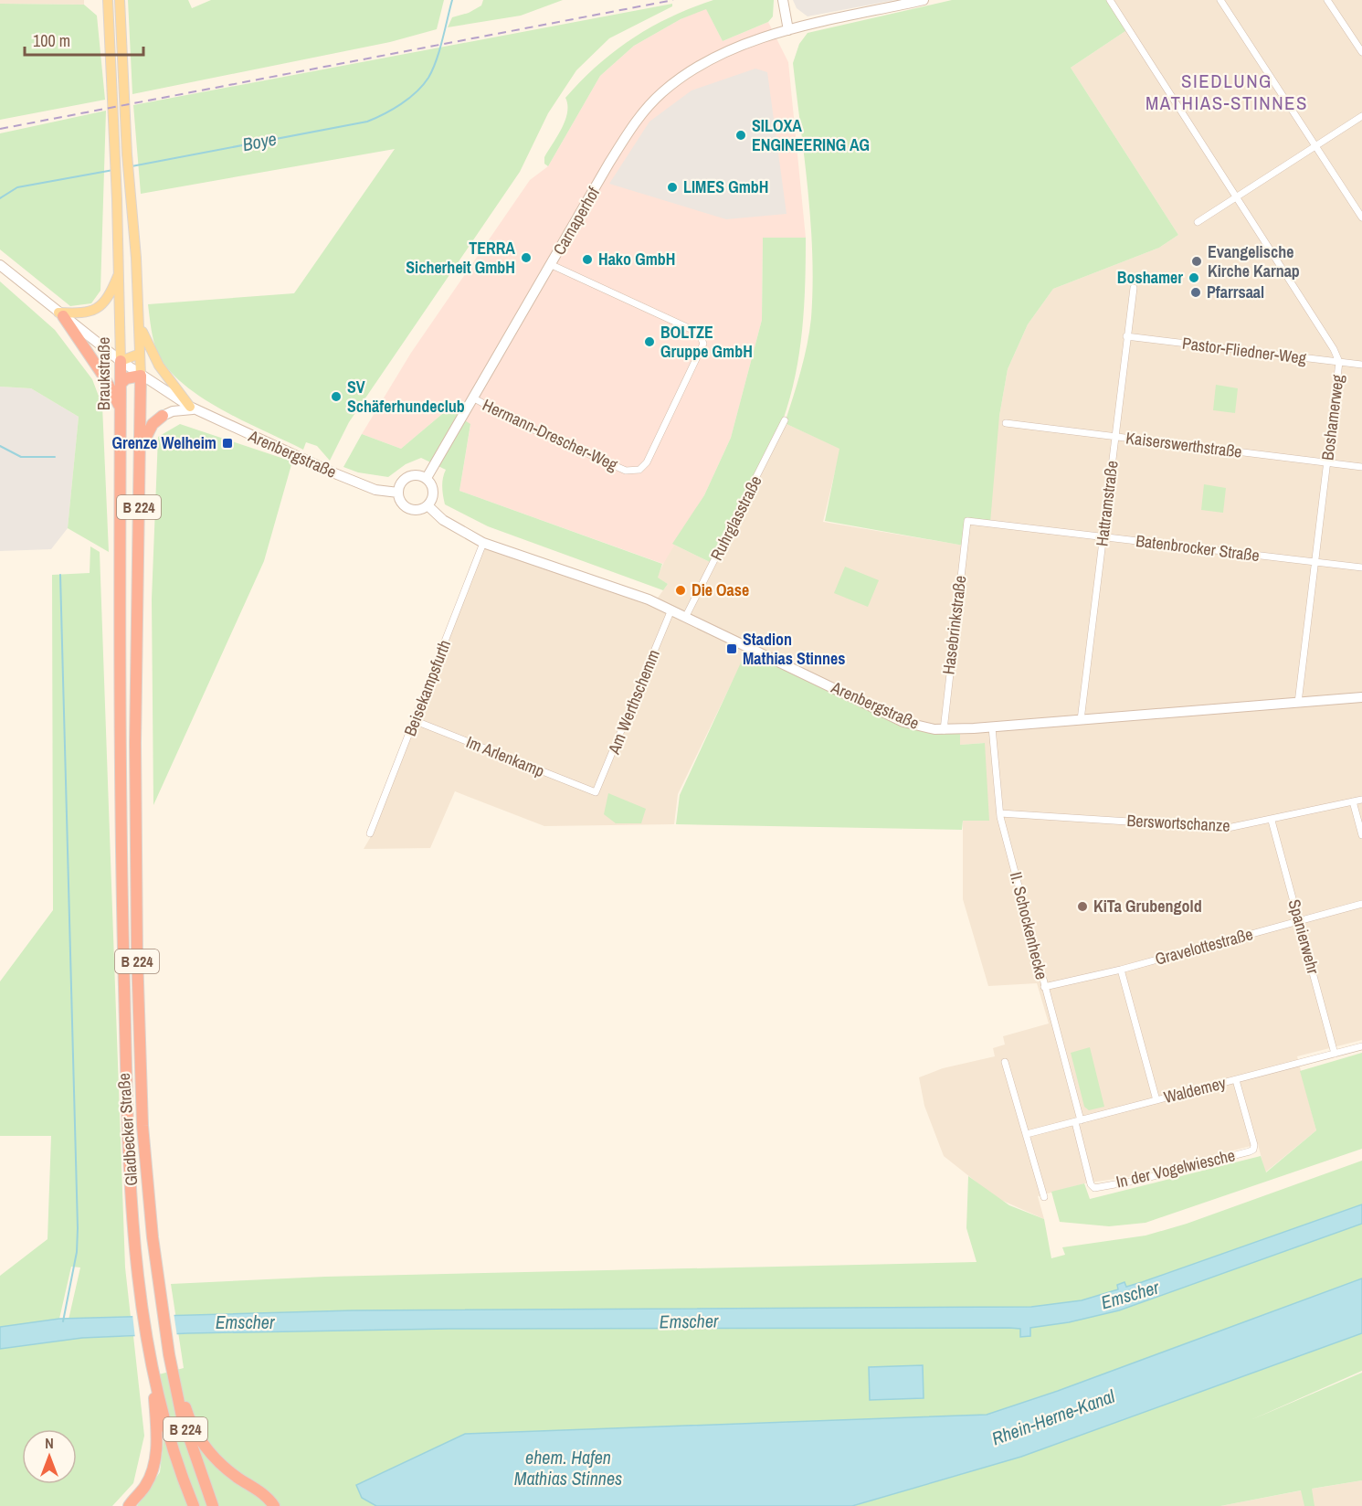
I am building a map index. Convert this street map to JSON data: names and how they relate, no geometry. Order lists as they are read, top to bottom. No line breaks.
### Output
{"streets":{"highway":["Braukstraße","B 224","Gladbecker Straße"],"main road":["Carnaperhof","Arenbergstraße"],"street":["Pastor-Fliedner-Weg","Boshamerweg","Hermann-Drescher-Weg","Kaiserswerthstraße","Hattramstraße","Ruhrglasstraße","Batenbrocker Straße","Hasebrinkstraße","Beisekampsfurth","Am Werthschemm","Im Arlenkamp","Berswortschanze","II. Schockenhecke","Spanierwehr","Gravelottestraße","Waldemey","In der Vogelwiesche"]},"crossings":[["Carnaperhof","Hermann-Drescher-Weg"],["Carnaperhof","Arenbergstraße"],["Pastor-Fliedner-Weg","Boshamerweg"],["Pastor-Fliedner-Weg","Hattramstraße"],["Braukstraße","Arenbergstraße"],["Braukstraße","Gladbecker Straße"],["Boshamerweg","Kaiserswerthstraße"],["Boshamerweg","Arenbergstraße"],["Boshamerweg","Batenbrocker Straße"],["Kaiserswerthstraße","Hattramstraße"],["Arenbergstraße","Hattramstraße"],["Arenbergstraße","B 224"],["Arenbergstraße","Ruhrglasstraße"],["Arenbergstraße","Hasebrinkstraße"],["Arenbergstraße","Beisekampsfurth"],["Arenbergstraße","Am Werthschemm"],["Arenbergstraße","II. Schockenhecke"],["Hattramstraße","Batenbrocker Straße"],["B 224","Gladbecker Straße"],["Batenbrocker Straße","Hasebrinkstraße"],["Beisekampsfurth","Im Arlenkamp"],["Am Werthschemm","Im Arlenkamp"],["Berswortschanze","II. Schockenhecke"],["Berswortschanze","Spanierwehr"],["II. Schockenhecke","Gravelottestraße"],["II. Schockenhecke","Waldemey"],["II. Schockenhecke","In der Vogelwiesche"],["Spanierwehr","Gravelottestraße"],["Spanierwehr","Waldemey"],["Waldemey","In der Vogelwiesche"]],"districts":["SIEDLUNG MATHIAS-STINNES"],"water":["Boye","Emscher","Rhein-Herne-Kanal","ehem. Hafen Mathias Stinnes"],"places":{"other":["SILOXA ENGINEERING AG","LIMES GmbH","TERRA Sicherheit GmbH","Hako GmbH","Evangelische Kirche Karnap","Boshamer","Pfarrsaal","BOLTZE Gruppe GmbH","SV Schäferhundeclub","Die Oase","KiTa Grubengold"],"transit":["Grenze Welheim","Stadion Mathias Stinnes"]},"scale_bar":"100 m","north":"top"}
